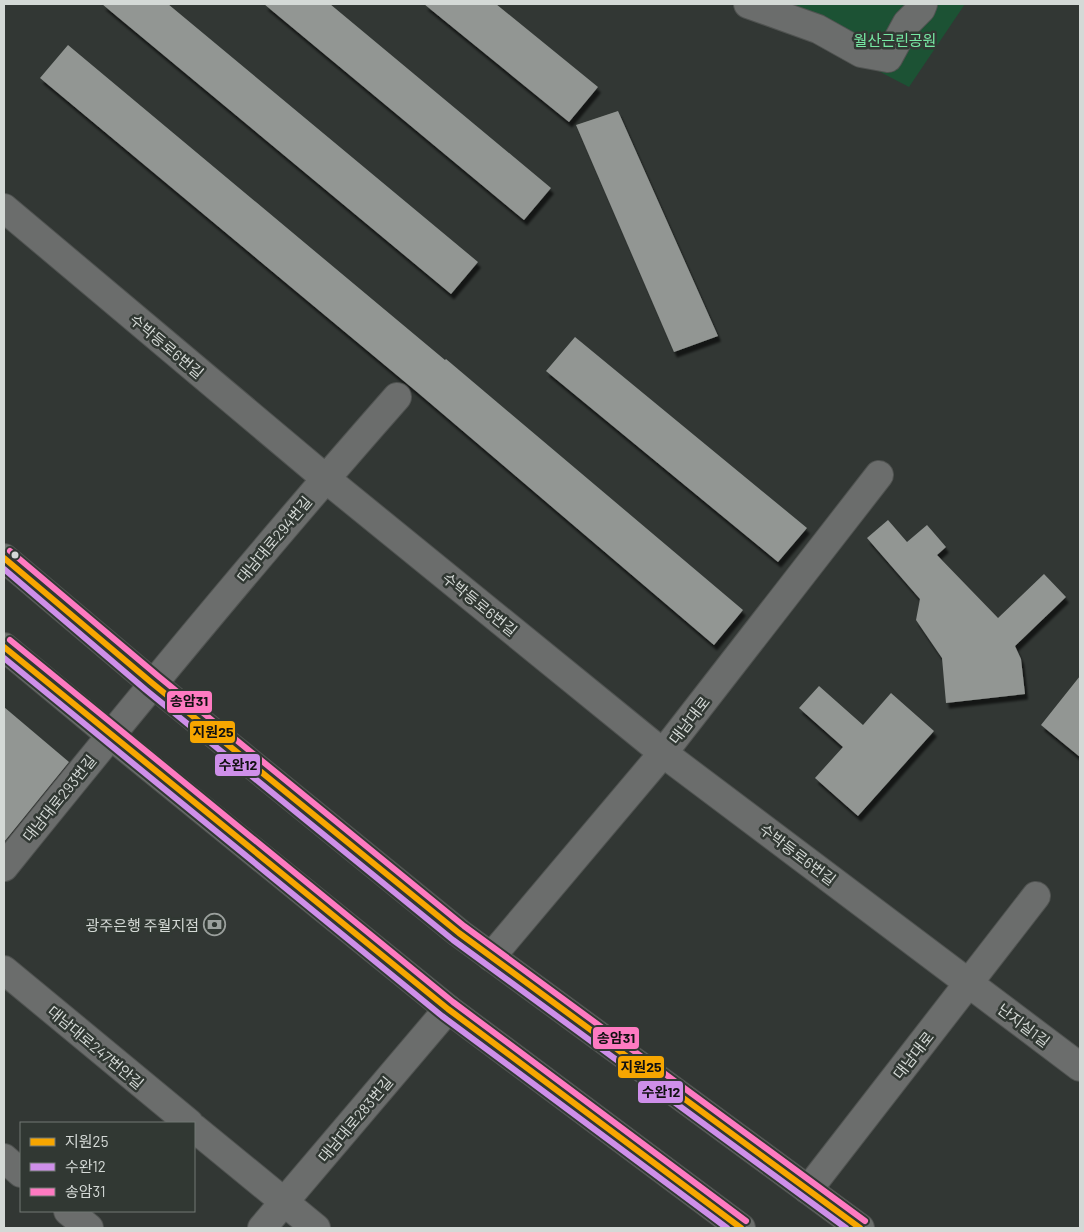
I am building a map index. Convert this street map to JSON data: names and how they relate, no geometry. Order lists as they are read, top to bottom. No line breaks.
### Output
{"streets":{"street":["수박등로6번길","대남대로294번길","대남대로","대남대로293번길","난지실1길","대남대로247번안길","대남대로283번길"]},"crossings":[["수박등로6번길","대남대로294번길"],["수박등로6번길","대남대로"],["수박등로6번길","난지실1길"],["대남대로294번길","대남대로293번길"],["대남대로","난지실1길"]],"parks":["월산근린공원"],"places":{"bank":["광주은행 주월지점"]},"lines":["transit line 송암31","transit line 지원25","transit line 수완12"],"legend":["지원25","수완12","송암31"]}
